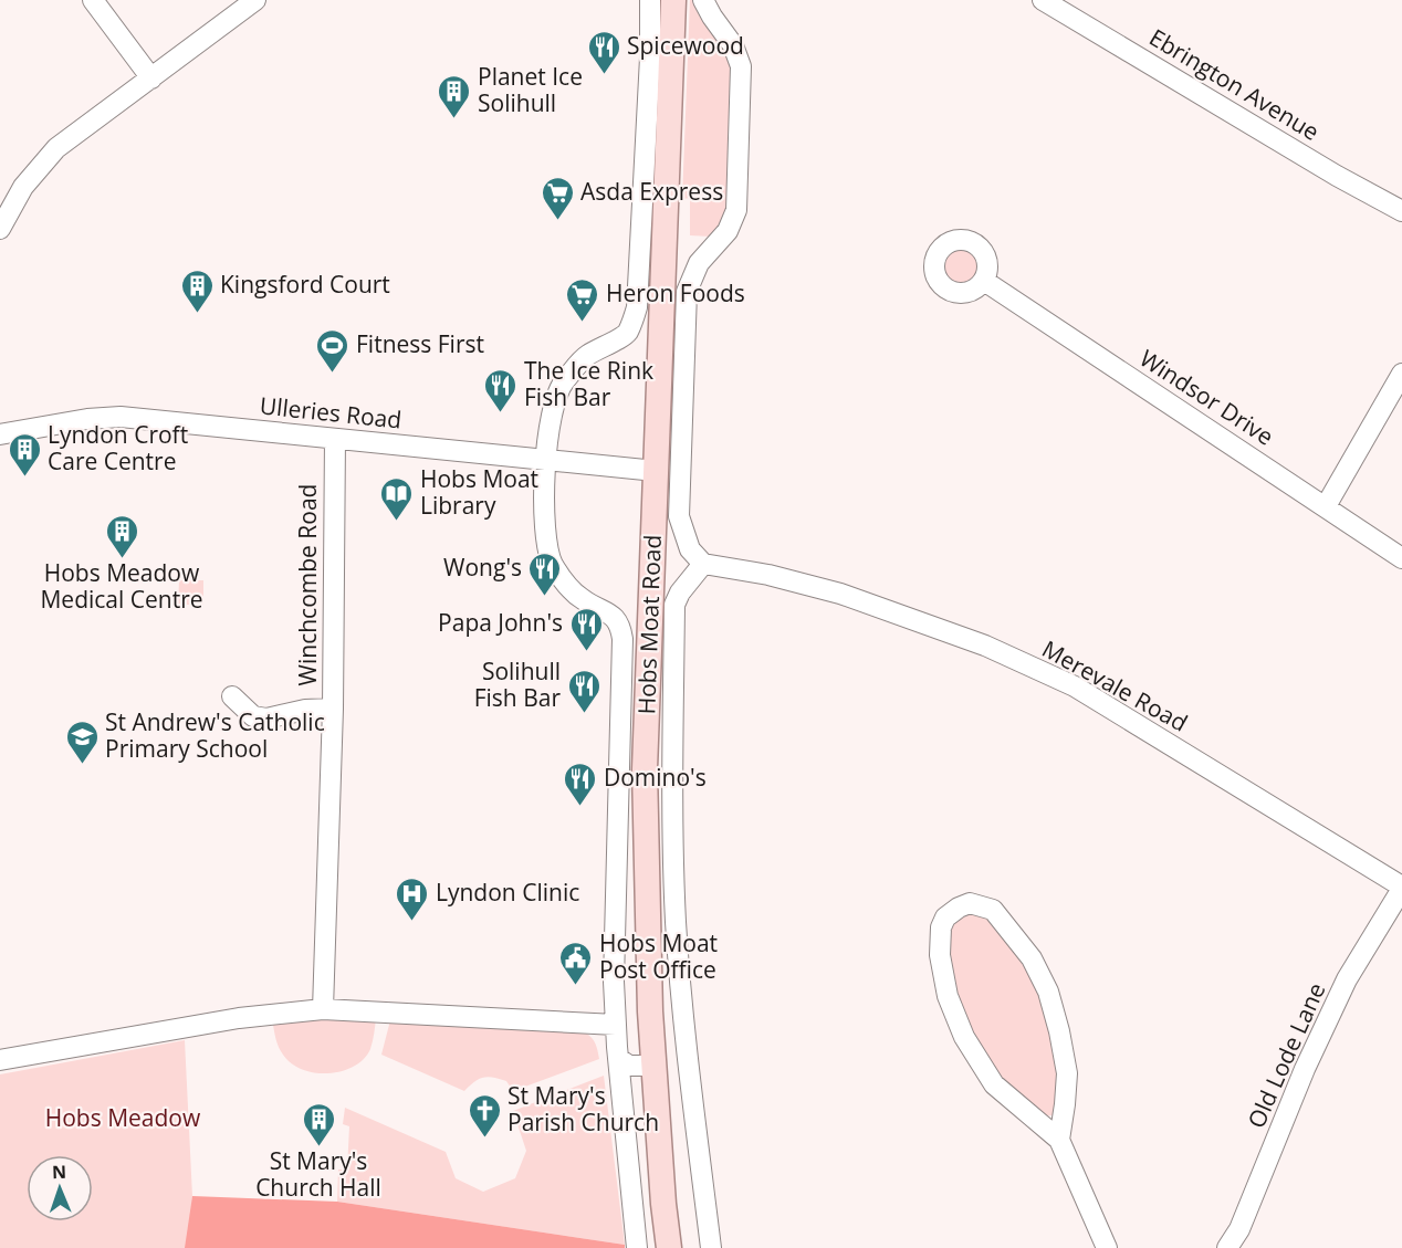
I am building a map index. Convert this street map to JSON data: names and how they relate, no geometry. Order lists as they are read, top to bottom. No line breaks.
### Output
{"streets":{"main road":["Hobs Moat Road"],"street":["Ebrington Avenue","Windsor Drive","Ulleries Road","Winchcombe Road","Merevale Road","Old Lode Lane"]},"crossings":[["Ulleries Road","Winchcombe Road"],["Ulleries Road","Hobs Moat Road"],["Hobs Moat Road","Merevale Road"],["Merevale Road","Old Lode Lane"]],"parks":["Hobs Meadow"],"places":{"restaurant":["Spicewood","The Ice Rink Fish Bar","Wong's","Papa John's","Solihull Fish Bar","Domino's"],"building":["Planet Ice Solihull","Kingsford Court","Lyndon Croft Care Centre","Hobs Meadow Medical Centre","St Mary's Church Hall"],"supermarket":["Asda Express","Heron Foods"],"sports":["Fitness First"],"library":["Hobs Moat Library"],"school or university":["St Andrew's Catholic Primary School"],"hospital":["Lyndon Clinic"],"public building":["Hobs Moat Post Office"],"church":["St Mary's Parish Church"]},"north":"top"}
